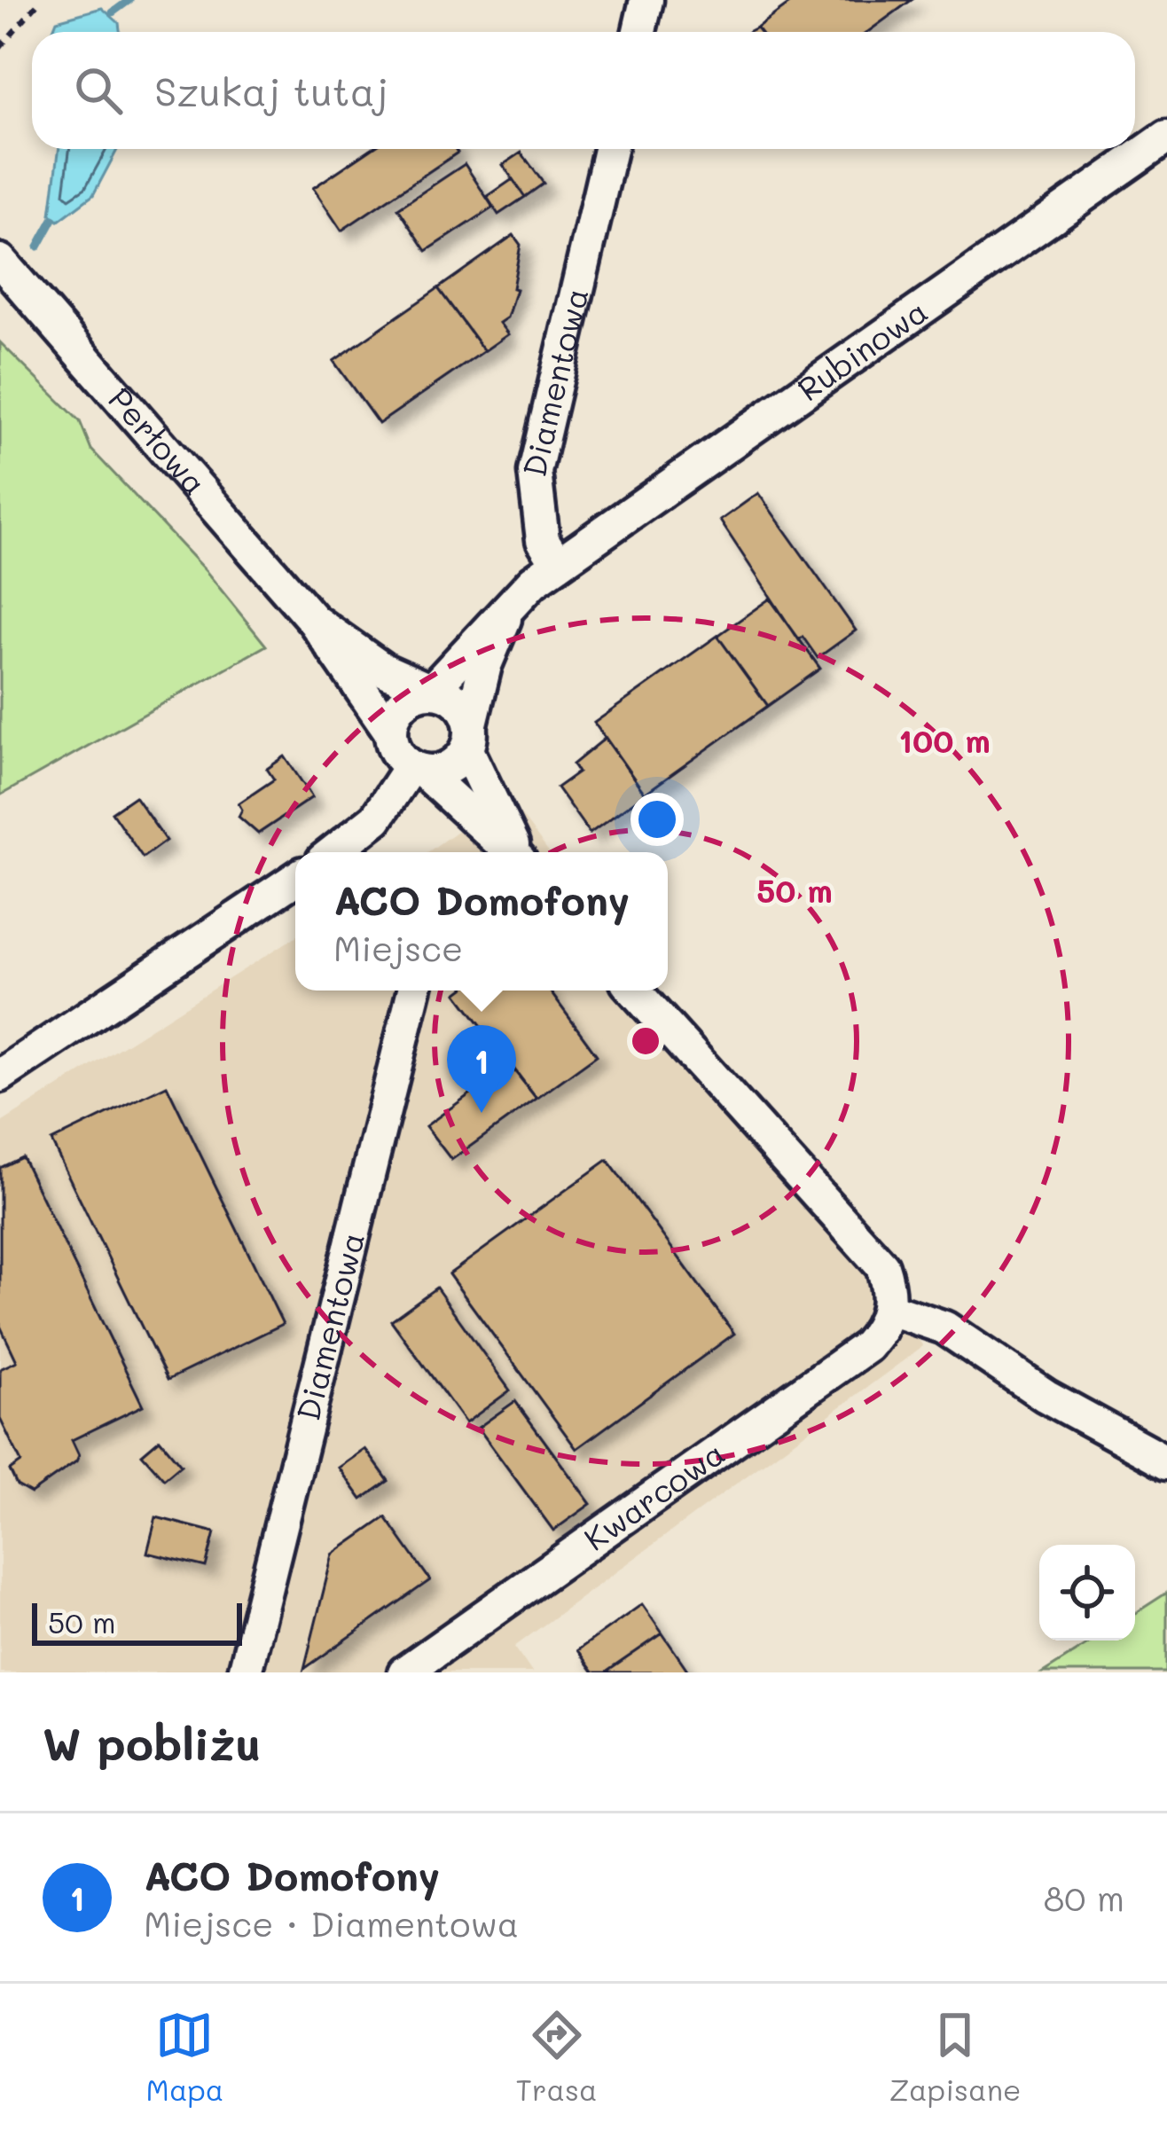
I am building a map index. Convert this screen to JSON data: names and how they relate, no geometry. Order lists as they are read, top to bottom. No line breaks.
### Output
{"streets":{"street":["Rubinowa","Diamentowa","Perłowa","Kwarcowa"]},"crossings":[["Rubinowa","Diamentowa"]],"scale_bar":"50 m","page":{"search":"Szukaj tutaj","popup":["ACO Domofony","Miejsce"],"pins":"1","scale":"50 m","heading":"W pobliżu","list":[{"mark":"1","name":"ACO Domofony","note":"Miejsce · Diamentowa","value":"80 m"}],"nav":["Mapa","Trasa","Zapisane"]},"rings":["100 m","50 m"]}
